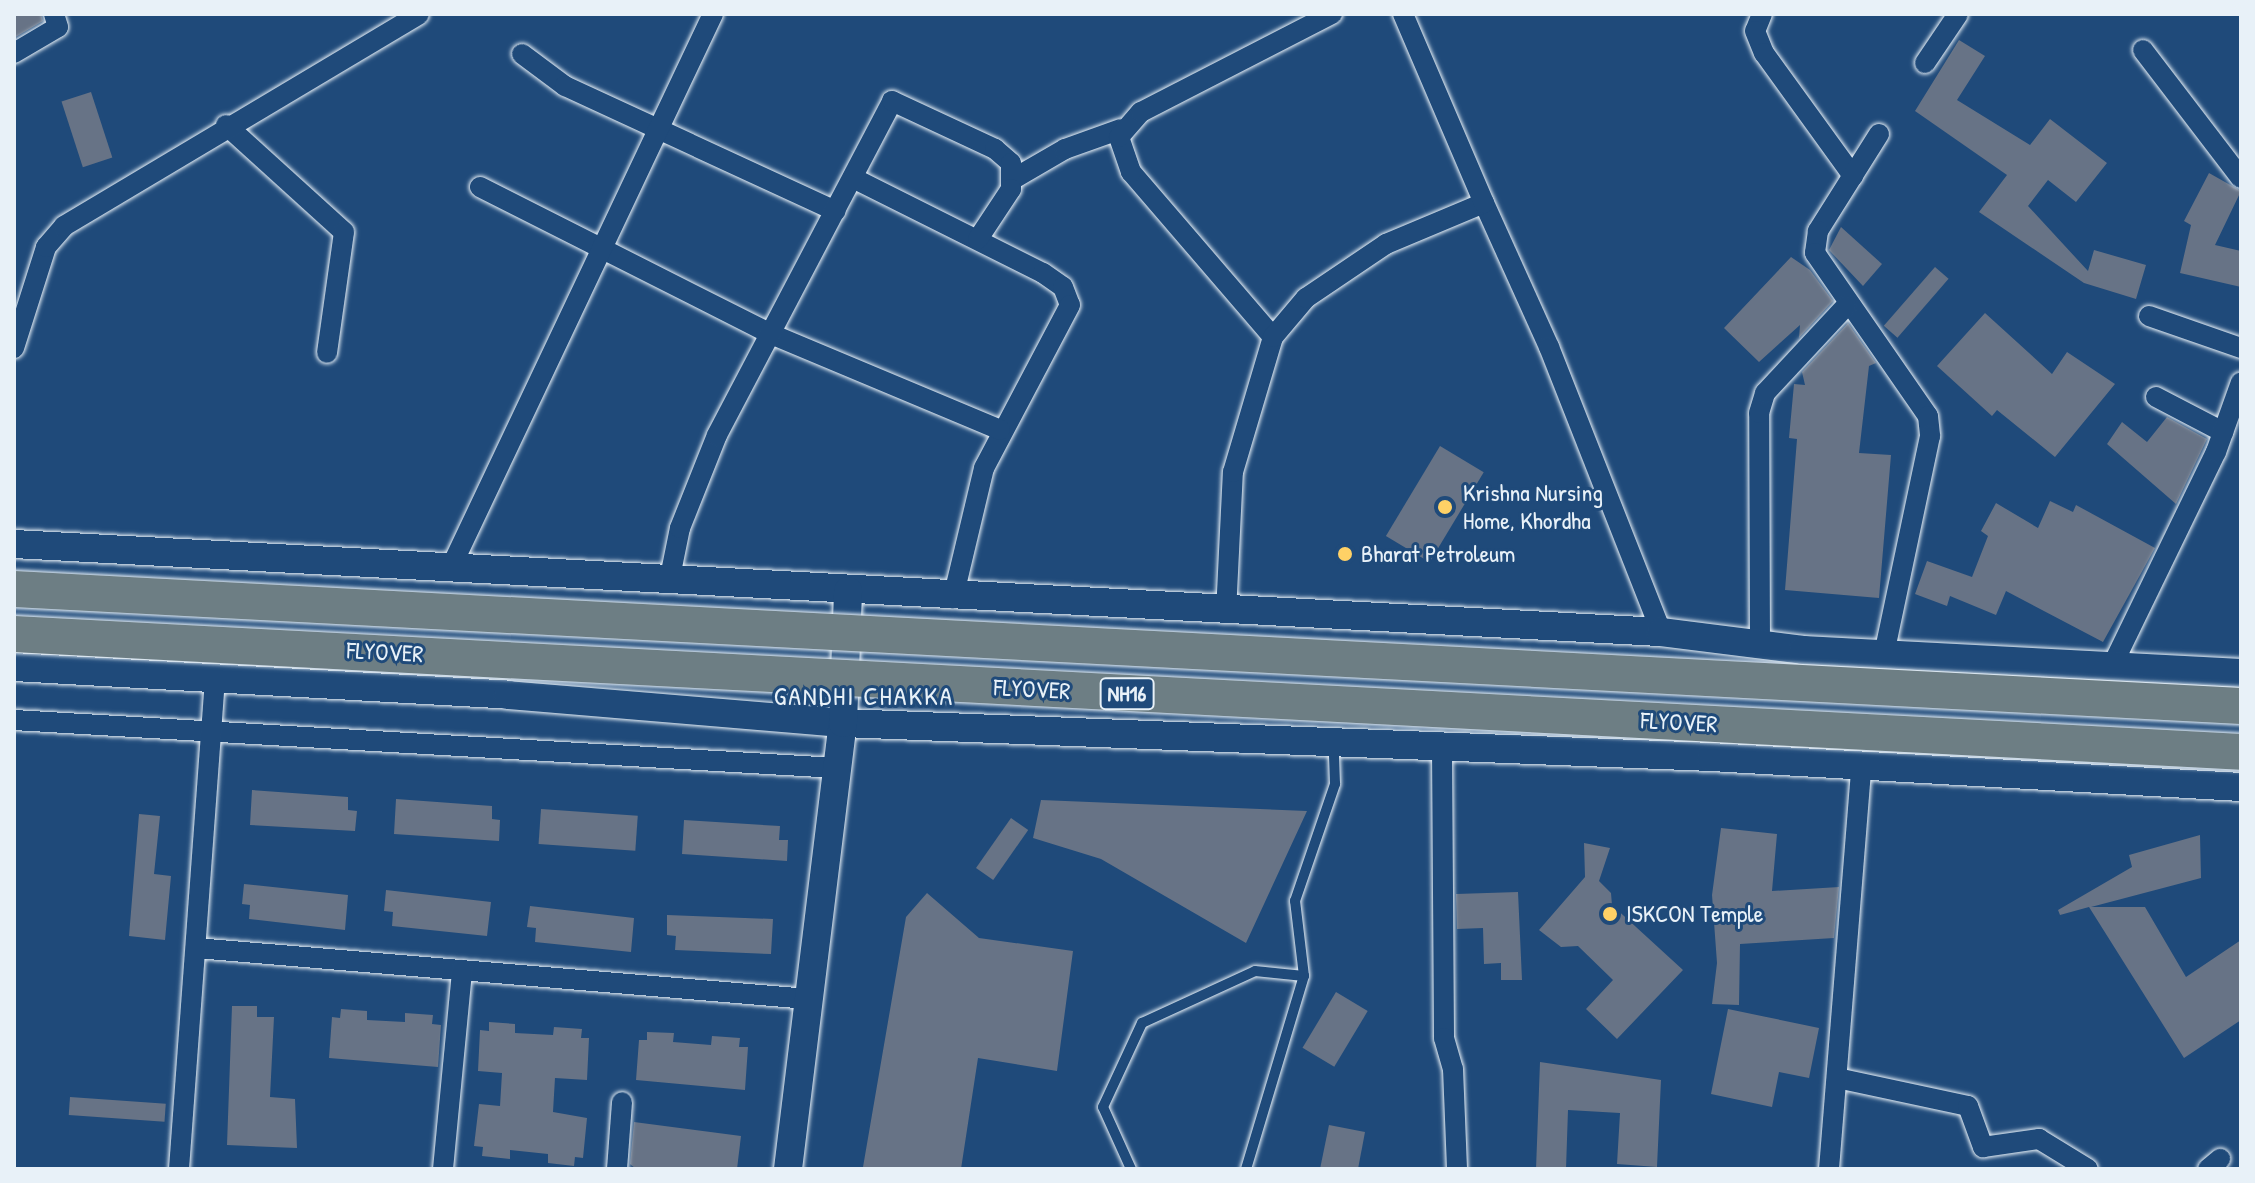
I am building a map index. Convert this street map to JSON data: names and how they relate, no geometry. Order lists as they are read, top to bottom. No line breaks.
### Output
{"streets":{"highway":["FLYOVER","NH16"]},"districts":["GANDHI CHAKKA"],"places":["Krishna Nursing Home, Khordha","Bharat Petroleum","ISKCON Temple"]}
